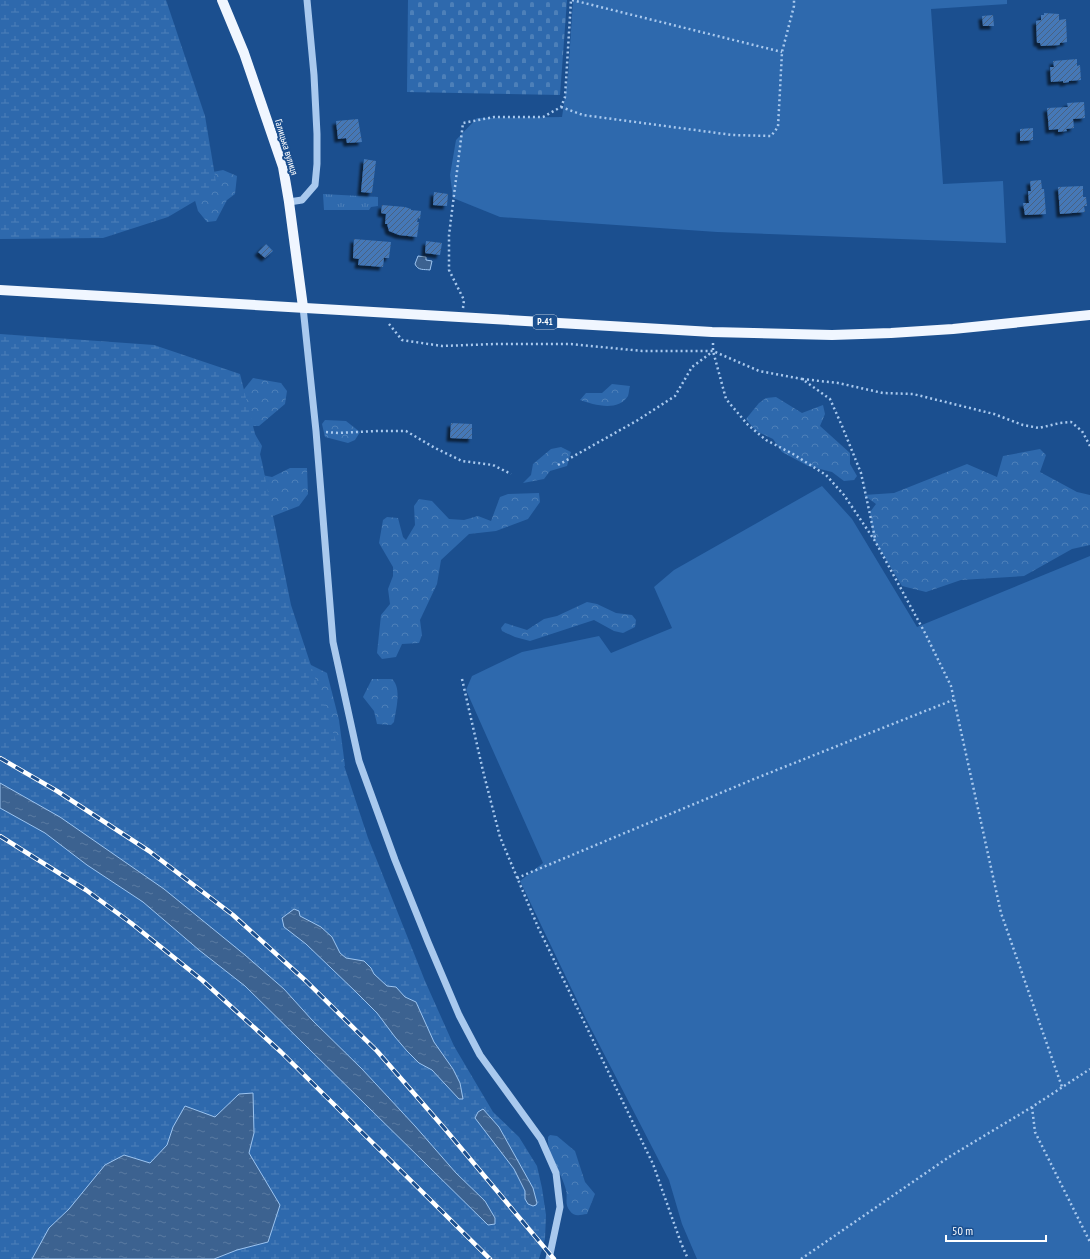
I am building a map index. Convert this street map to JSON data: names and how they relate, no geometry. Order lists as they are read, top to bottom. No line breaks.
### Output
{"streets":{"main road":["Галицька вулиця","Р-41"]},"crossings":[["Галицька вулиця","Р-41"]],"scale_bar":"50 m"}
